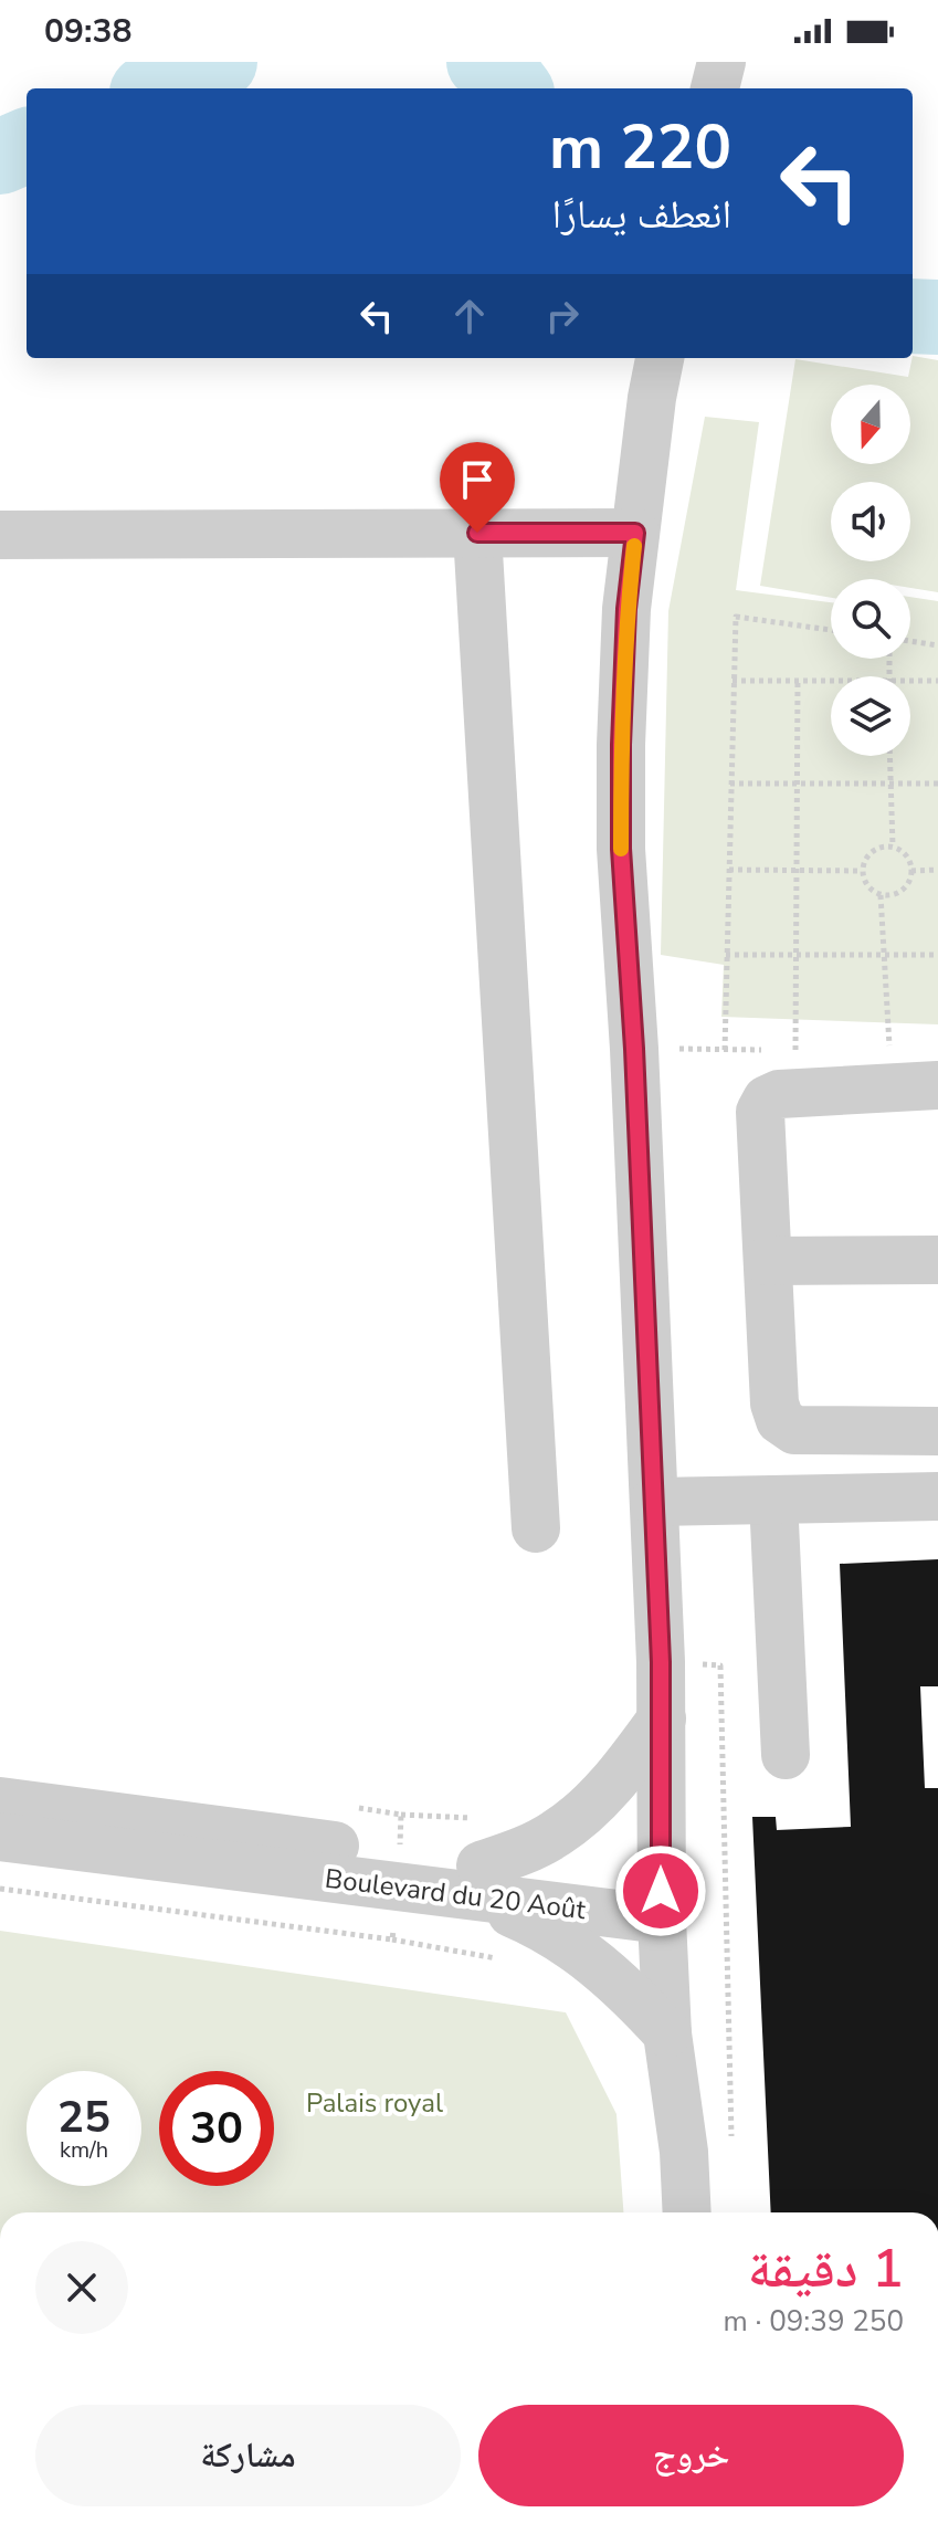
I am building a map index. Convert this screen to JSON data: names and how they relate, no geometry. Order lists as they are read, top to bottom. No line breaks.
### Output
{"streets":{"street":["Boulevard du 20 Août"]},"parks":["Palais royal"],"north":"bottom","page":{"status":"09:38","turn":["220 m","انعطف يسارًا"],"speed":"25 km/h","limit":"30","heading":["1 دقيقة","250 m · 09:39"],"buttons":["خروج","مشاركة"]}}
